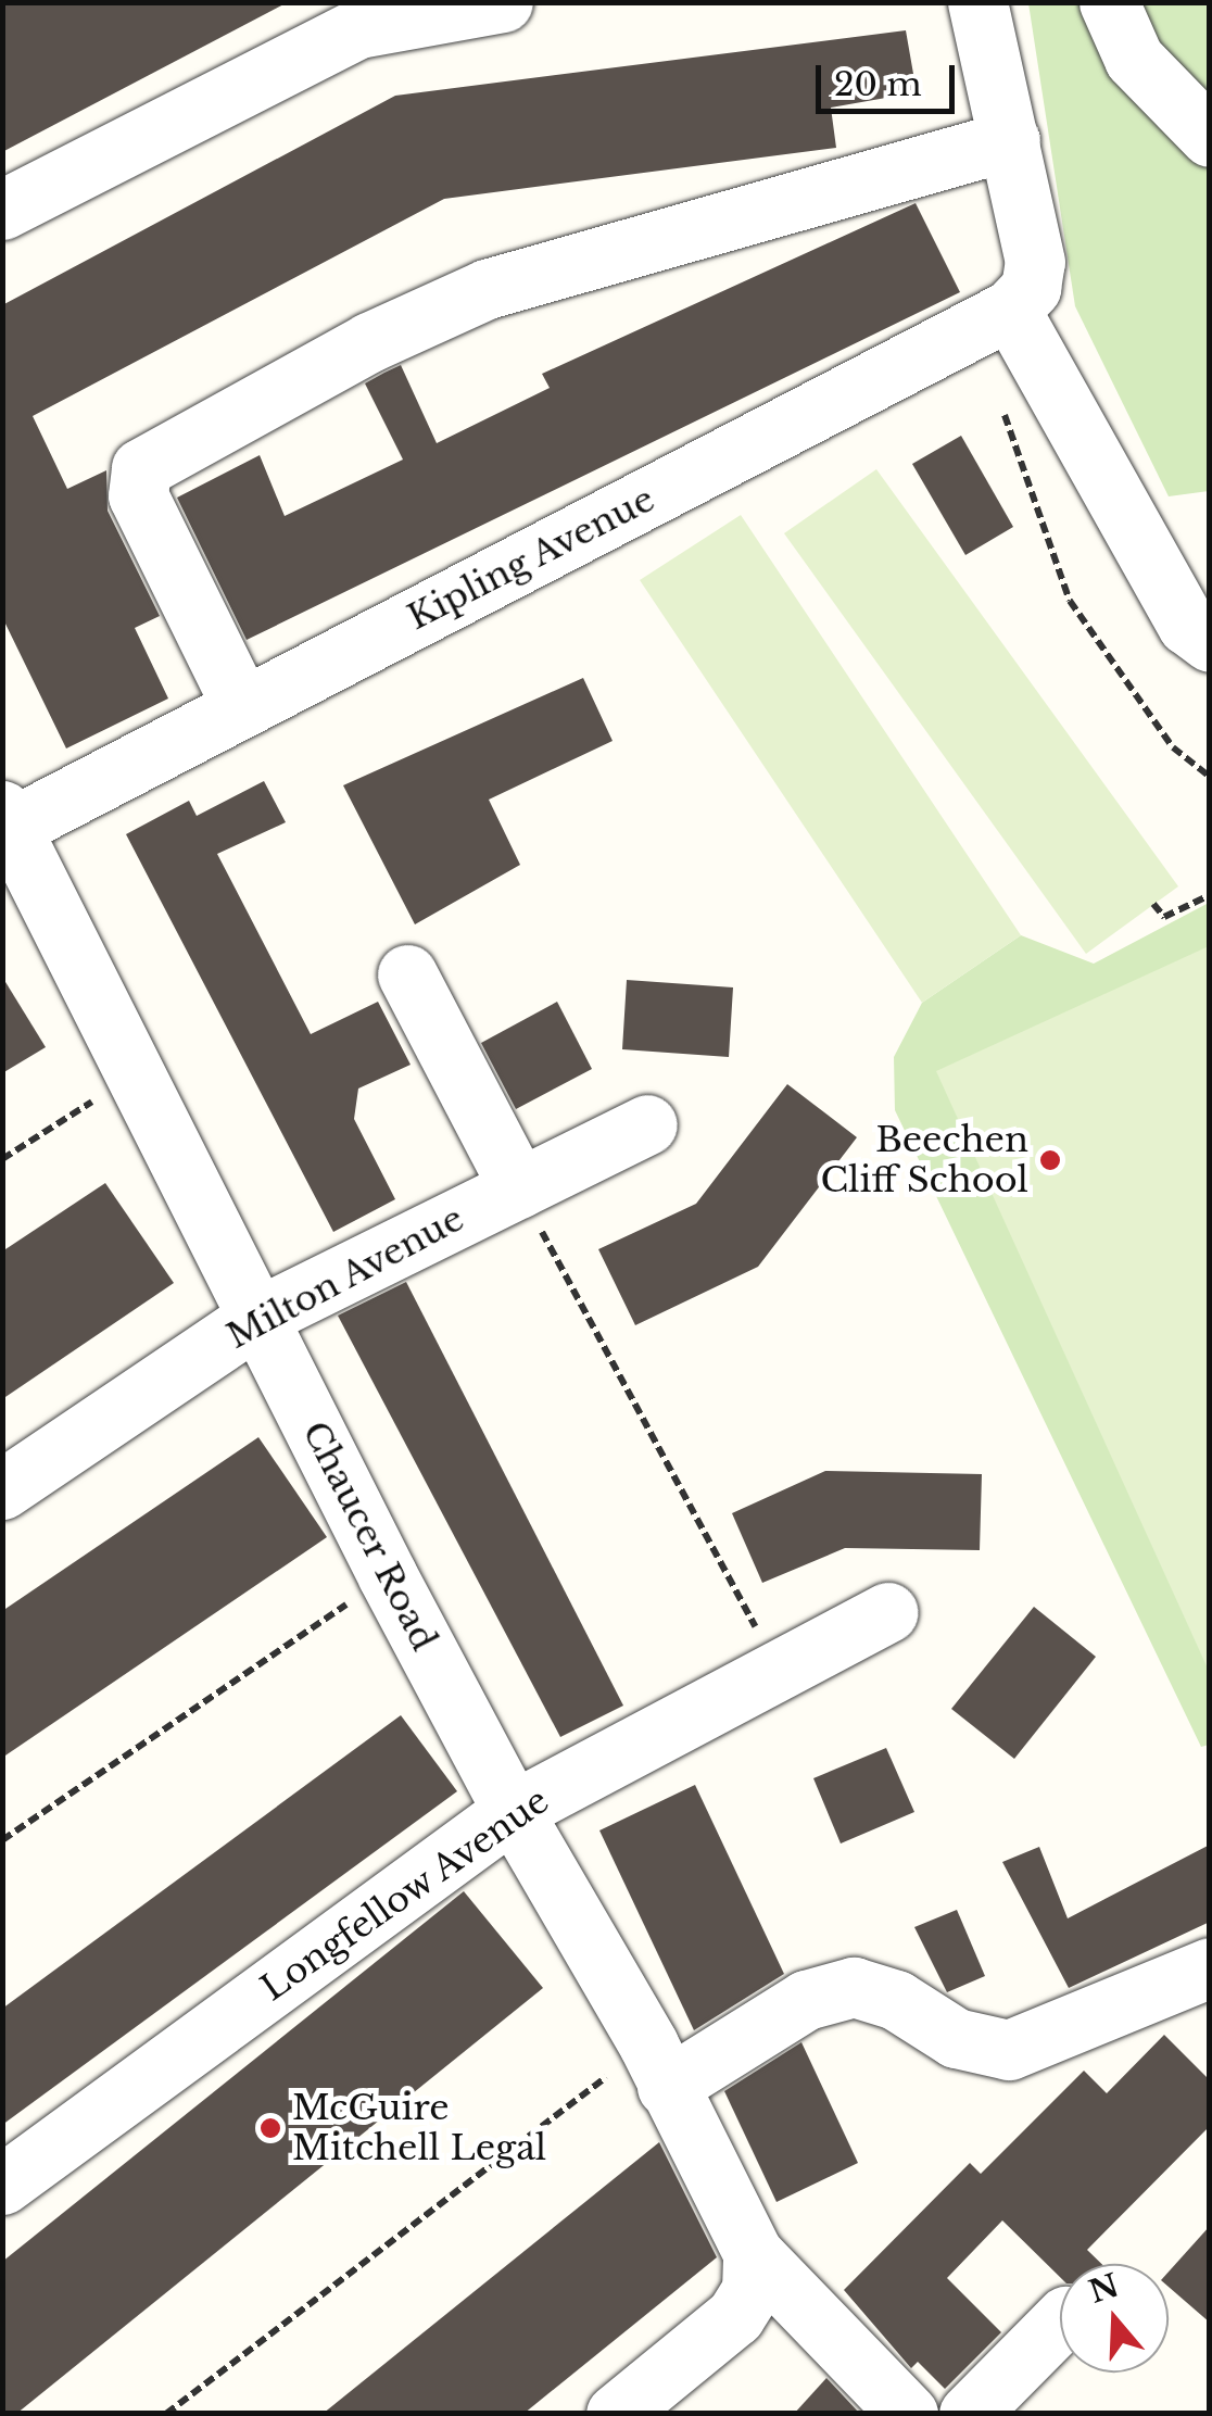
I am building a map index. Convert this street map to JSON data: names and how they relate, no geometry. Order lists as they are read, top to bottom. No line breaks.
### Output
{"streets":{"street":["Kipling Avenue","Milton Avenue","Chaucer Road","Longfellow Avenue"]},"crossings":[["Kipling Avenue","Chaucer Road"],["Milton Avenue","Chaucer Road"],["Chaucer Road","Longfellow Avenue"]],"places":["Beechen Cliff School","McGuire Mitchell Legal"],"scale_bar":"20 m","north":"top"}
